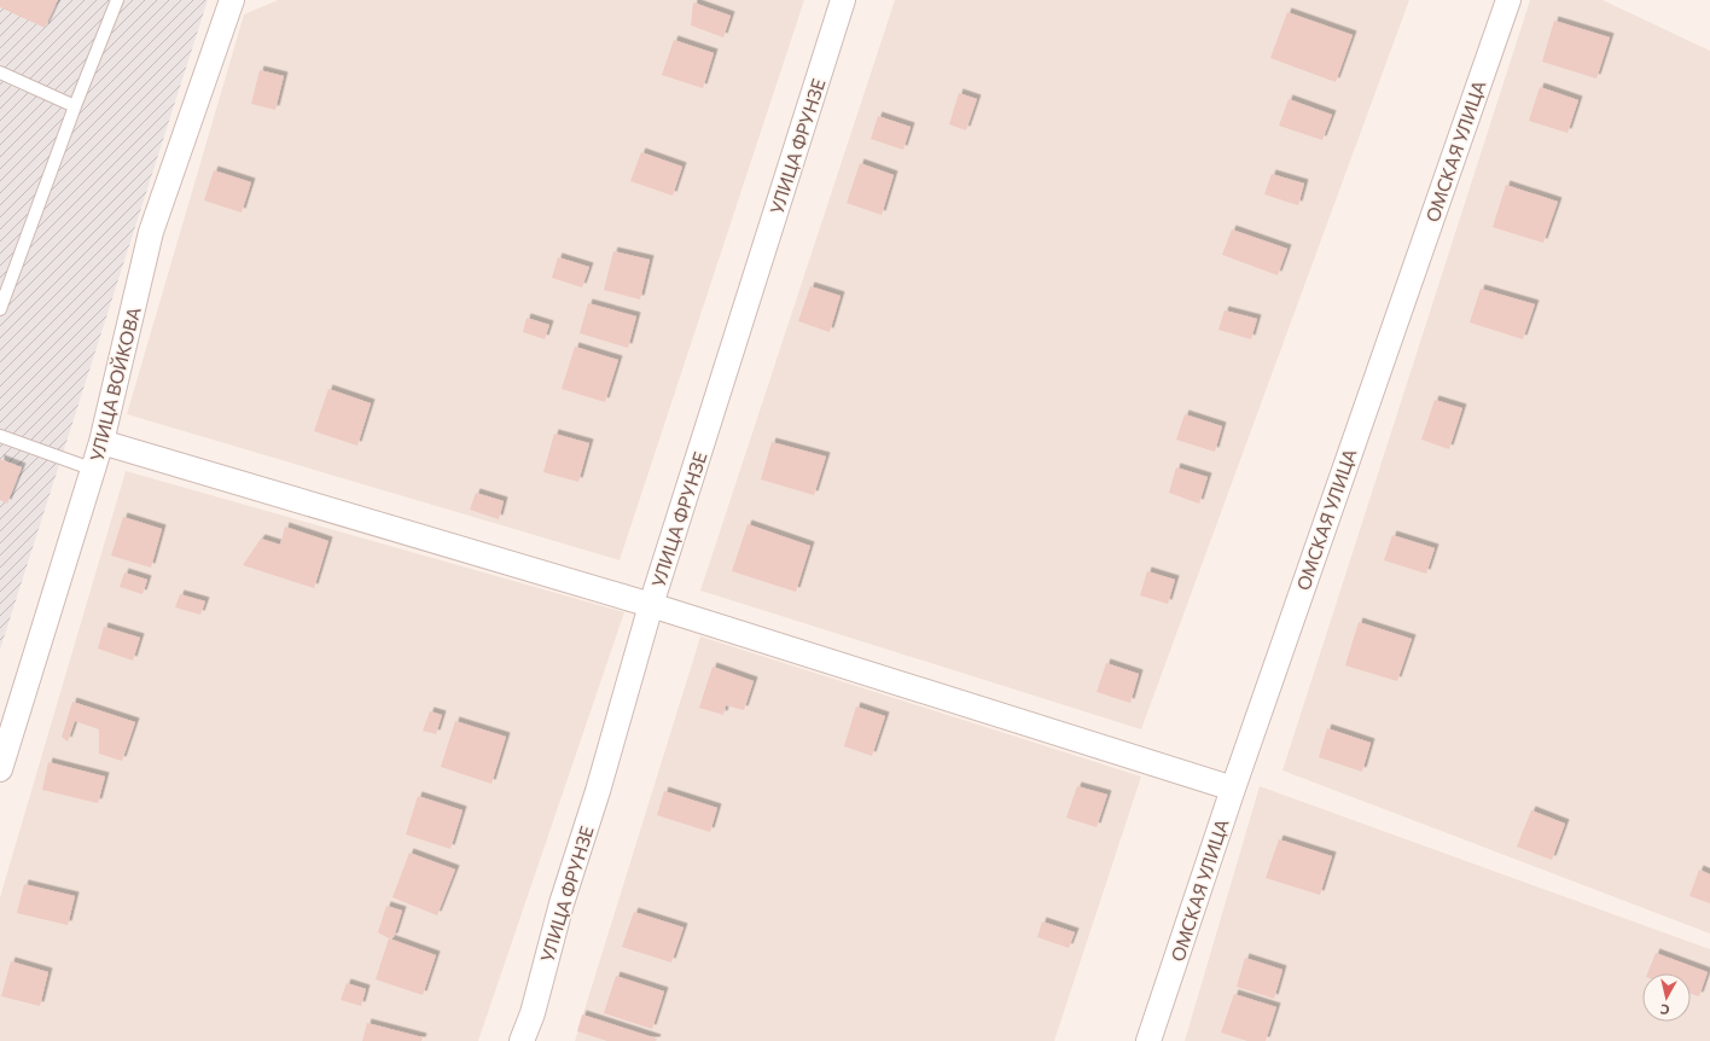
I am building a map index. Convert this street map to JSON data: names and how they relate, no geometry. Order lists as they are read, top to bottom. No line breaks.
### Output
{"streets":{"street":["УЛИЦА ФРУНЗЕ","ОМСКАЯ УЛИЦА","УЛИЦА ВОЙКОВА"]},"north":"bottom"}
